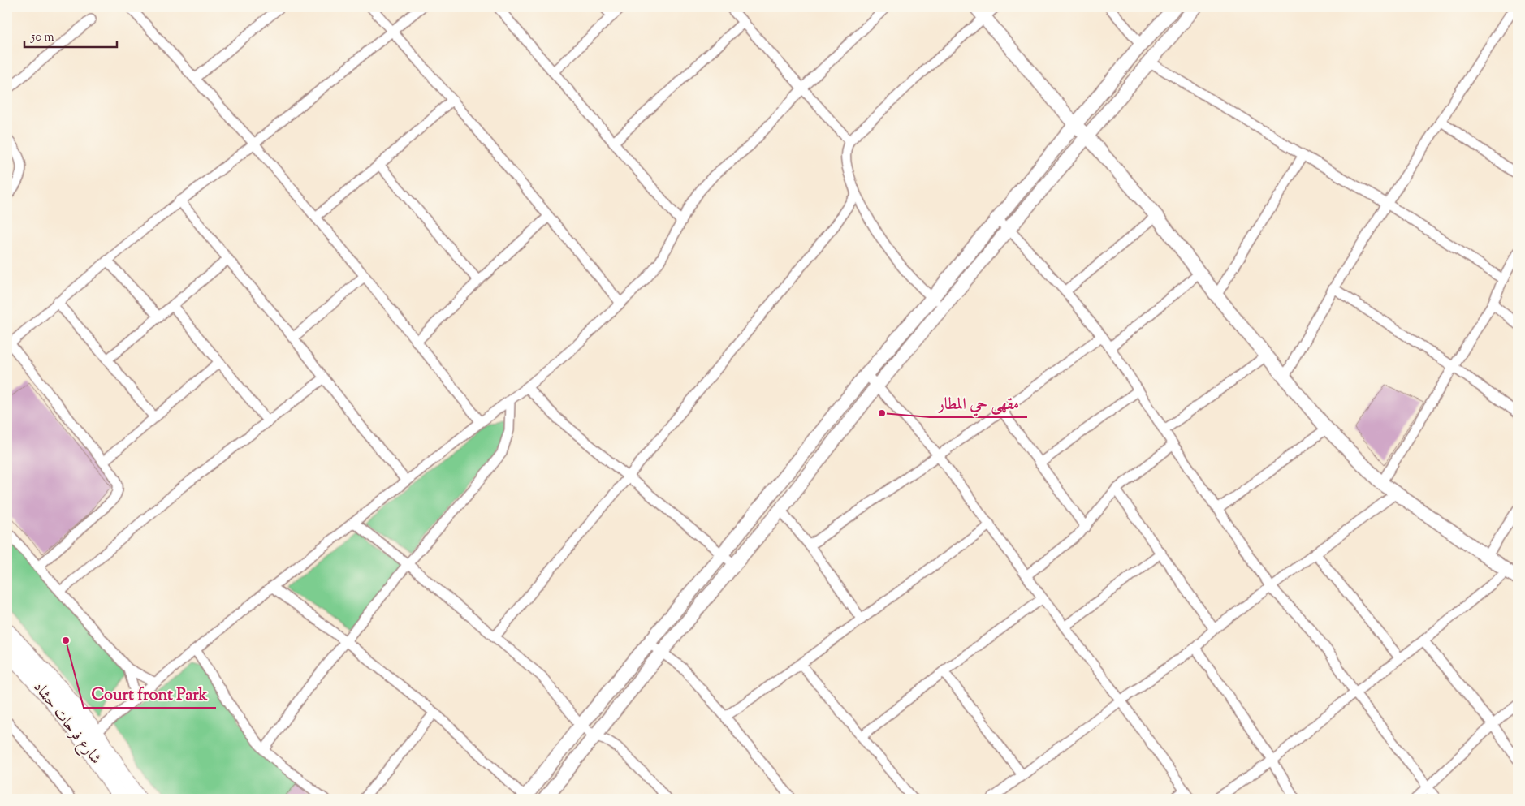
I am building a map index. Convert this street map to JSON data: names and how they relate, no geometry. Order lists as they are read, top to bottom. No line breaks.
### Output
{"streets":{"main road":["شارع فرحات حشاد"]},"places":["مقهى حي المطار","Court front Park"],"scale_bar":"50 m"}
